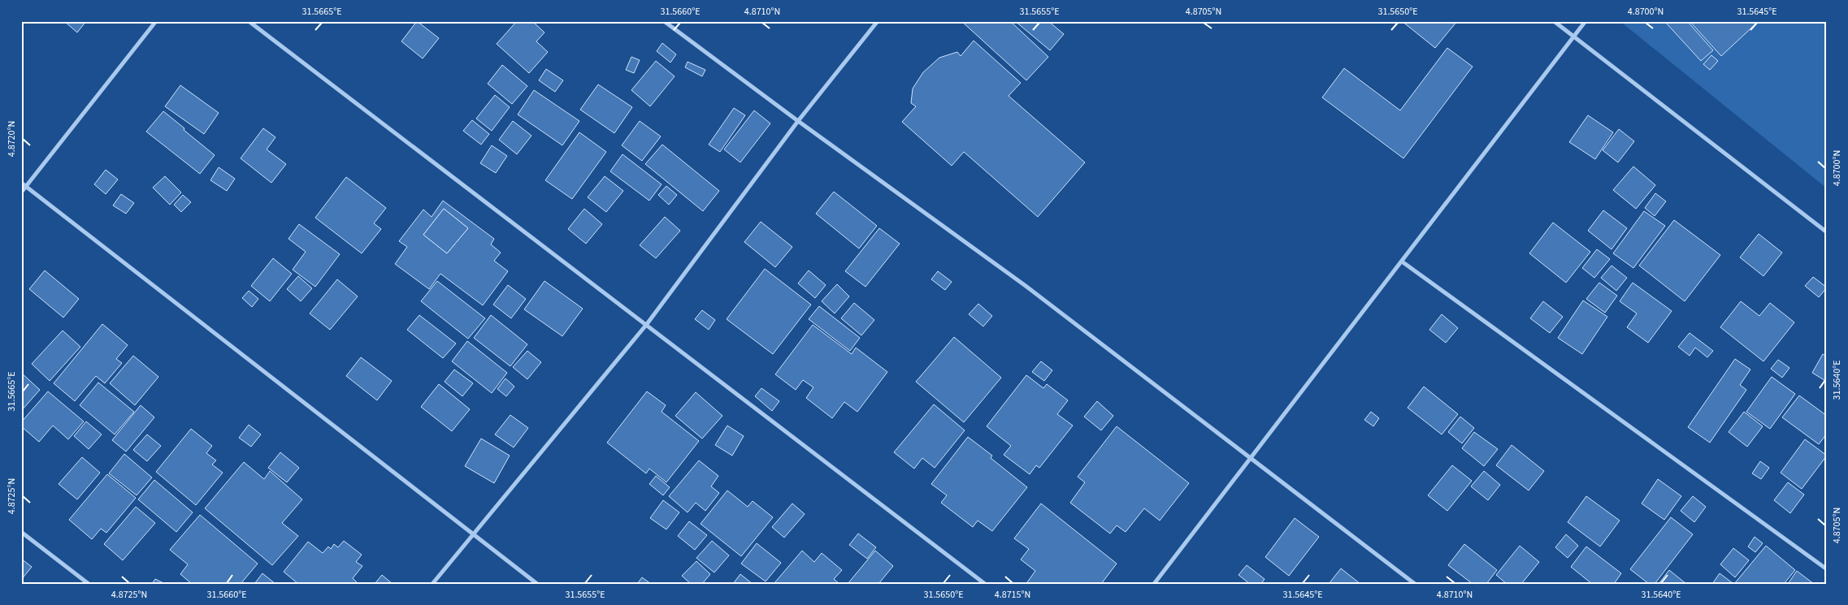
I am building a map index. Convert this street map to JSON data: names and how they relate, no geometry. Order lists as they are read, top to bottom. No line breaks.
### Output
{"coordinates":["31.5665°E","31.5660°E","4.8710°N","31.5655°E","4.8705°N","31.5650°E","4.8700°N","31.5645°E","4.8720°N","31.5640°E","4.8725°N","4.8715°N"]}
